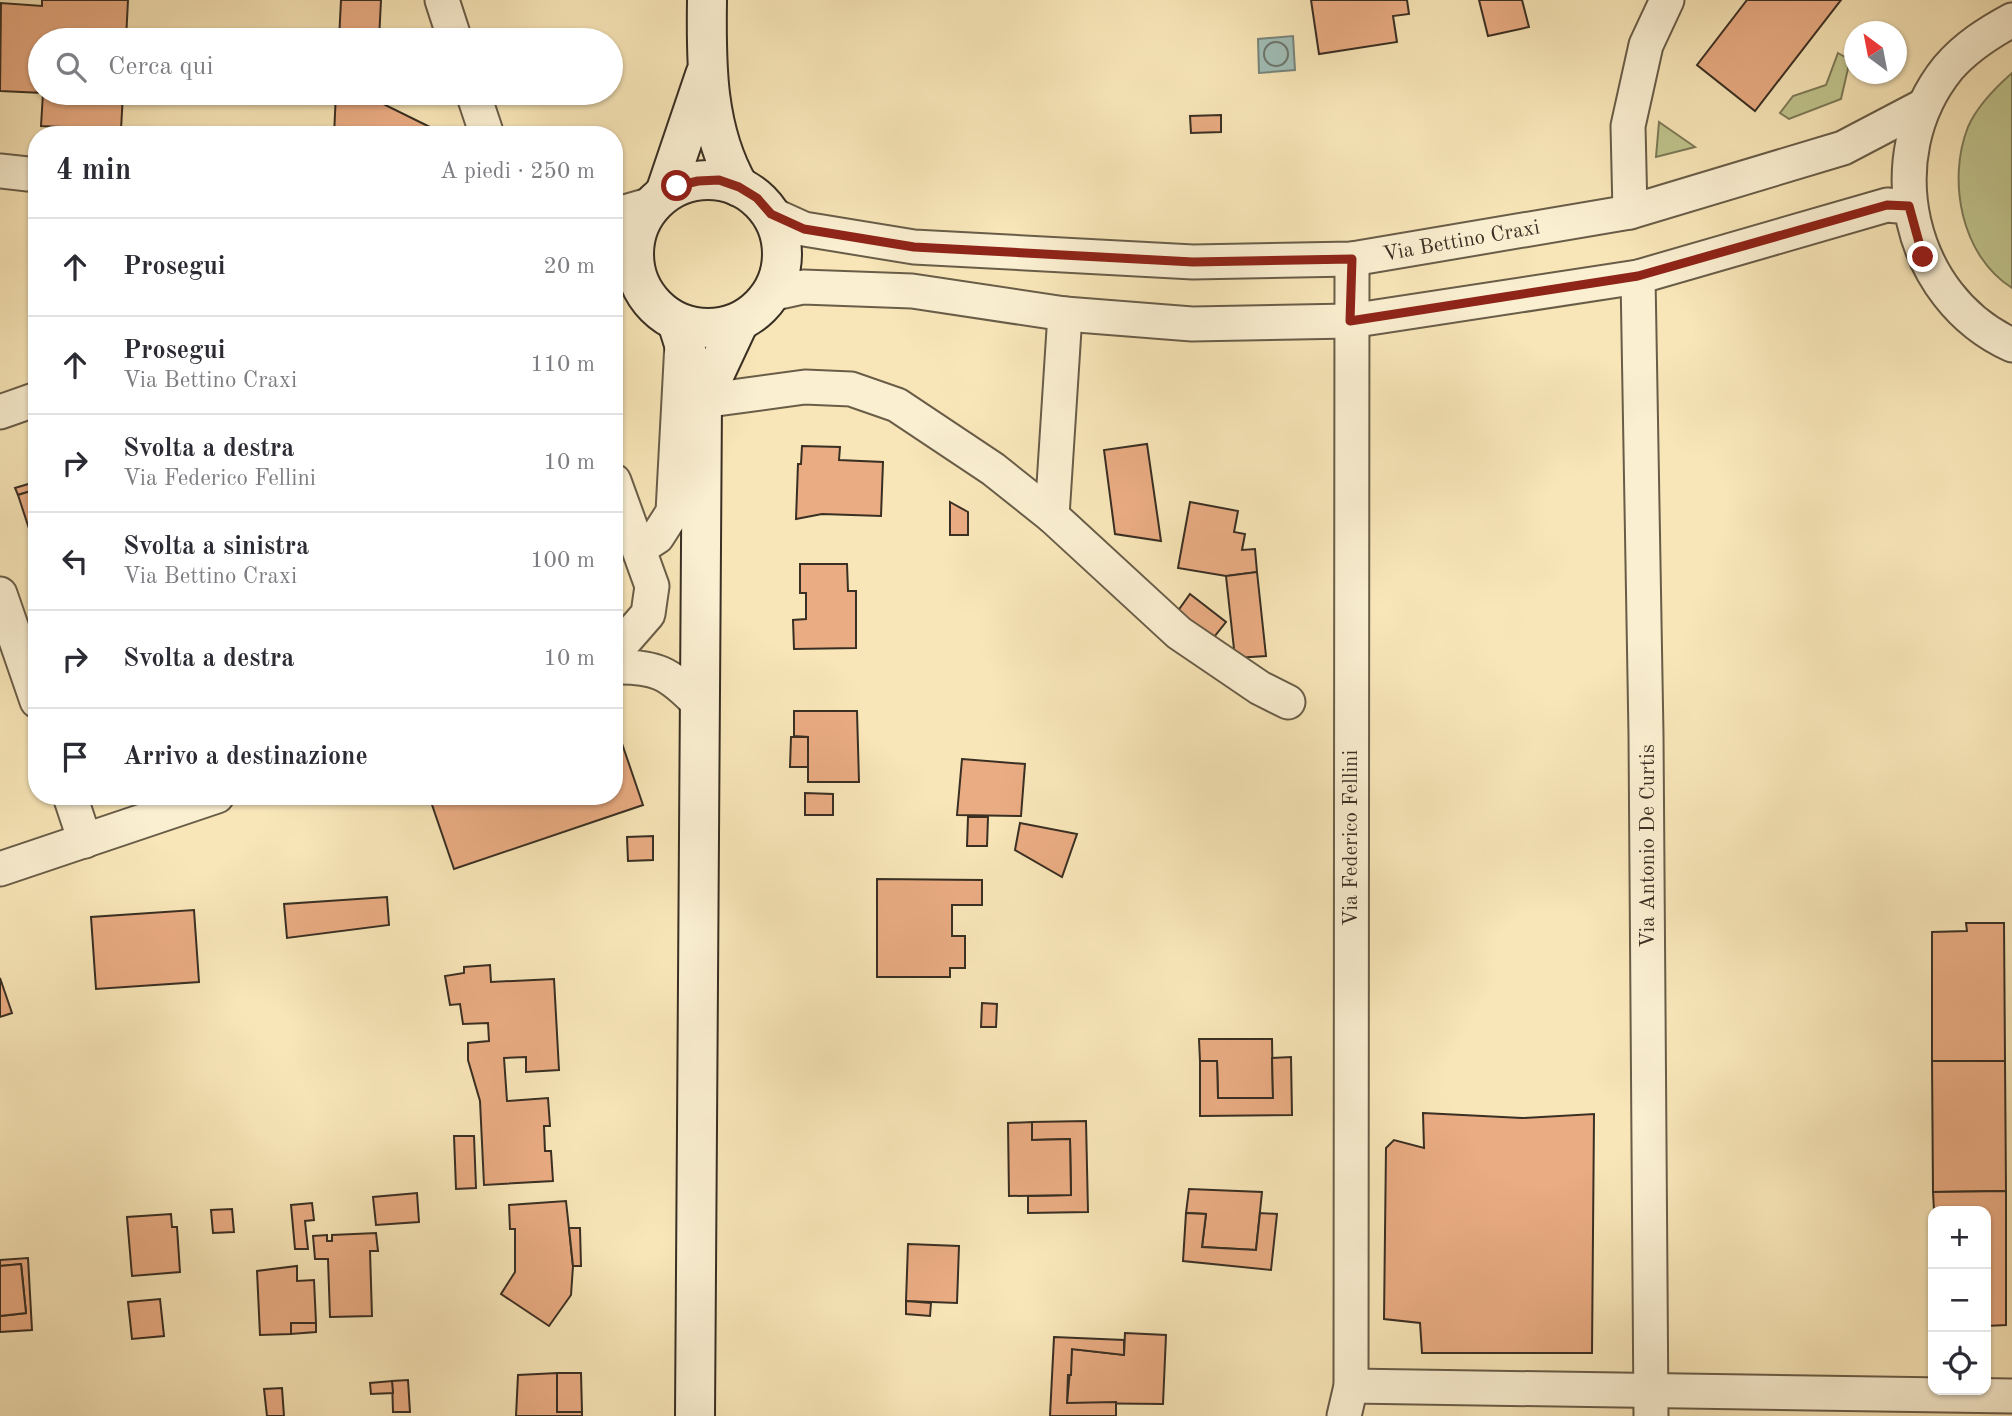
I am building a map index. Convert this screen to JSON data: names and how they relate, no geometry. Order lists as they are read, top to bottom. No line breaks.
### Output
{"streets":{"street":["Via Bettino Craxi","Via Federico Fellini","Via Antonio De Curtis"]},"crossings":[["Via Bettino Craxi","Via Federico Fellini"]],"north":"top left","page":{"search":"Cerca qui","heading":["4 min","A piedi · 250 m"],"list":[["Prosegui","20 m"],["Prosegui","Via Bettino Craxi","110 m"],["Svolta a destra","Via Federico Fellini","10 m"],["Svolta a sinistra","Via Bettino Craxi","100 m"],["Svolta a destra","10 m"],"Arrivo a destinazione"],"map_buttons":["+","−"]}}
